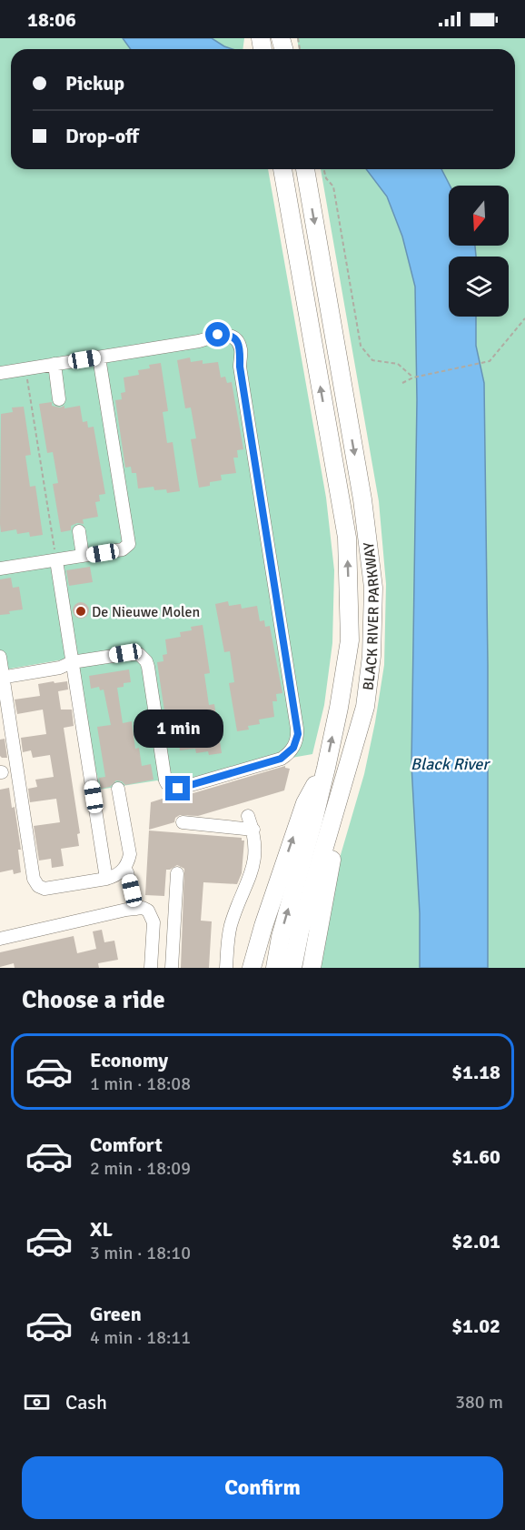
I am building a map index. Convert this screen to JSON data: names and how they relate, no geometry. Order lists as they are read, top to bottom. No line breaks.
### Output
{"streets":{"highway":["BLACK RIVER PARKWAY"]},"water":["Black River"],"places":["De Nieuwe Molen"],"north":"bottom","page":{"status":"18:06","banner":["Pickup","Drop-off"],"bubble":"1 min","heading":"Choose a ride","list":[{"name":"Economy","note":"1 min · 18:08","value":"$1.18"},{"name":"Comfort","note":"2 min · 18:09","value":"$1.60"},{"name":"XL","note":"3 min · 18:10","value":"$2.01"},{"name":"Green","note":"4 min · 18:11","value":"$1.02"}],"pay":["Cash","380 m"],"buttons":"Confirm"}}
